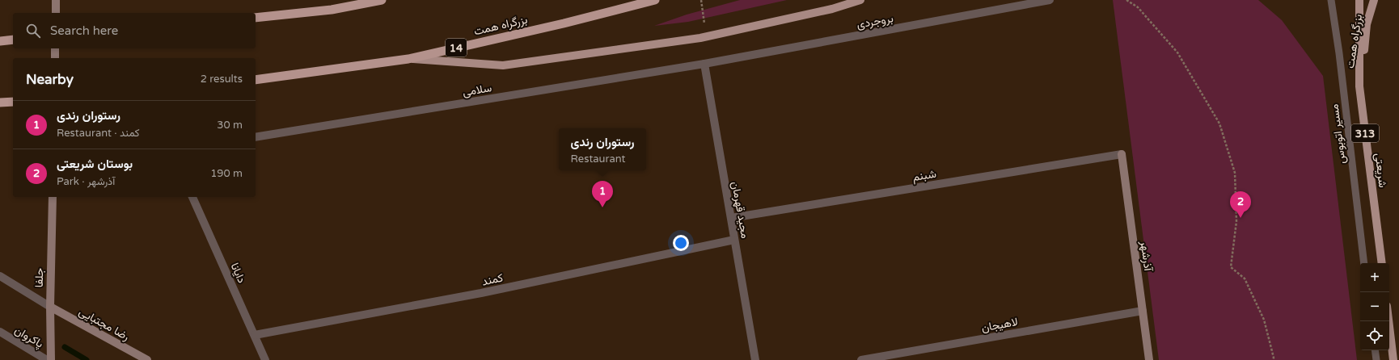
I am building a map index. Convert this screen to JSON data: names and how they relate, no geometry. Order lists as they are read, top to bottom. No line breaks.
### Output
{"streets":{"highway":["بزرگراه همت","14"],"main road":["313","شریعتی","آذرشهر","جلفا","رضا مجتبایی"],"street":["بروجردی","سلامی","شبنم","مجید قهرمان","دایانا","کمند","لاهیجان","پاکروان"],"lane":["مسیر اتوبوس"]},"crossings":[["بروجردی","سلامی"],["بروجردی","مجید قهرمان"],["بزرگراه همت","شریعتی"],["سلامی","مجید قهرمان"],["شبنم","مجید قهرمان"],["شبنم","آذرشهر"],["مجید قهرمان","کمند"],["آذرشهر","لاهیجان"],["دایانا","کمند"],["جلفا","رضا مجتبایی"]],"page":{"search":"Search here","heading":["Nearby","2 results"],"list":[{"mark":"1","name":"رستوران رندی","note":"Restaurant · کمند","value":"30 m"},{"mark":"2","name":"بوستان شریعتی","note":"Park · آذرشهر","value":"190 m"}],"popup":["رستوران رندی","Restaurant"],"pins":["1","2"],"map_buttons":["+","−"]}}
